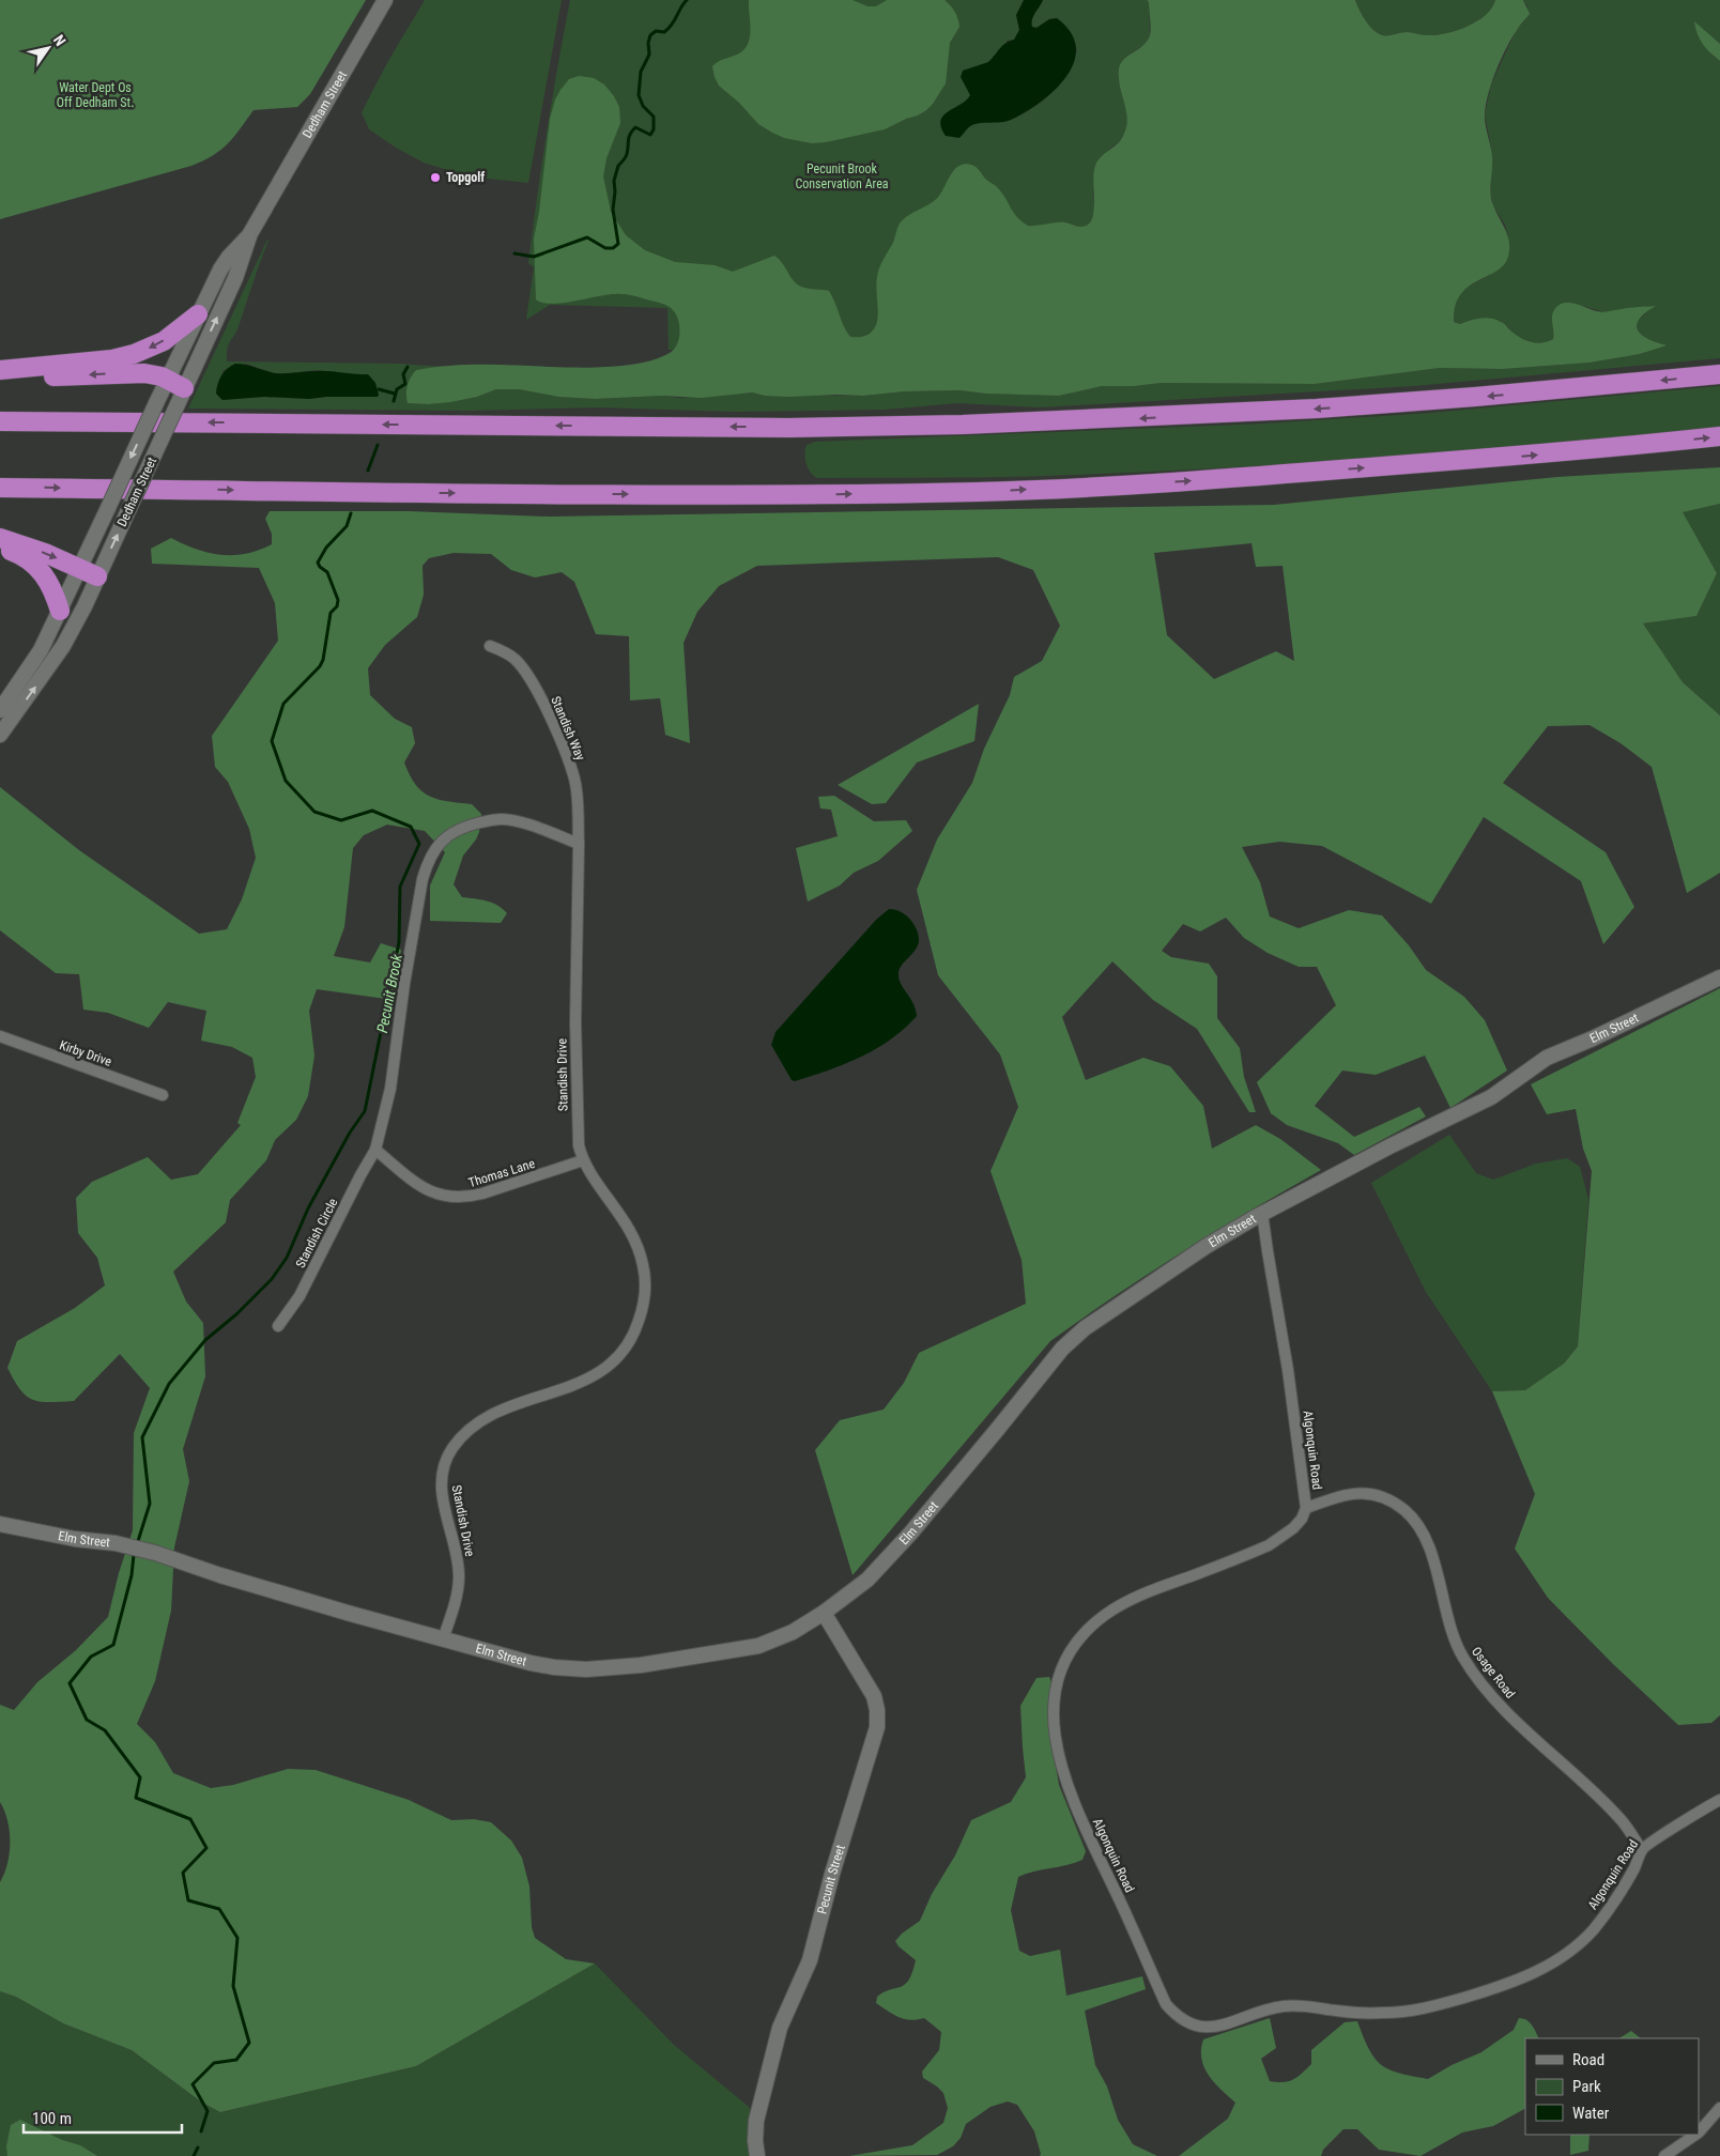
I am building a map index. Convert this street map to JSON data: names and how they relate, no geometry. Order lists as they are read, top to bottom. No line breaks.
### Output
{"streets":{"street":["Dedham Street","Standish Way","Elm Street","Kirby Drive","Standish Drive","Thomas Lane","Standish Circle","Algonquin Road","Osage Road","Pecunit Street"]},"crossings":[["Standish Way","Standish Drive"],["Elm Street","Standish Drive"],["Elm Street","Algonquin Road"],["Elm Street","Pecunit Street"],["Standish Drive","Thomas Lane"],["Thomas Lane","Standish Circle"],["Algonquin Road","Osage Road"]],"water":["Pecunit Brook"],"parks":["Water Dept Os Off Dedham St.","Pecunit Brook Conservation Area"],"places":["Topgolf"],"legend":["Road","Park","Water"],"scale_bar":"100 m","north":"top right"}
